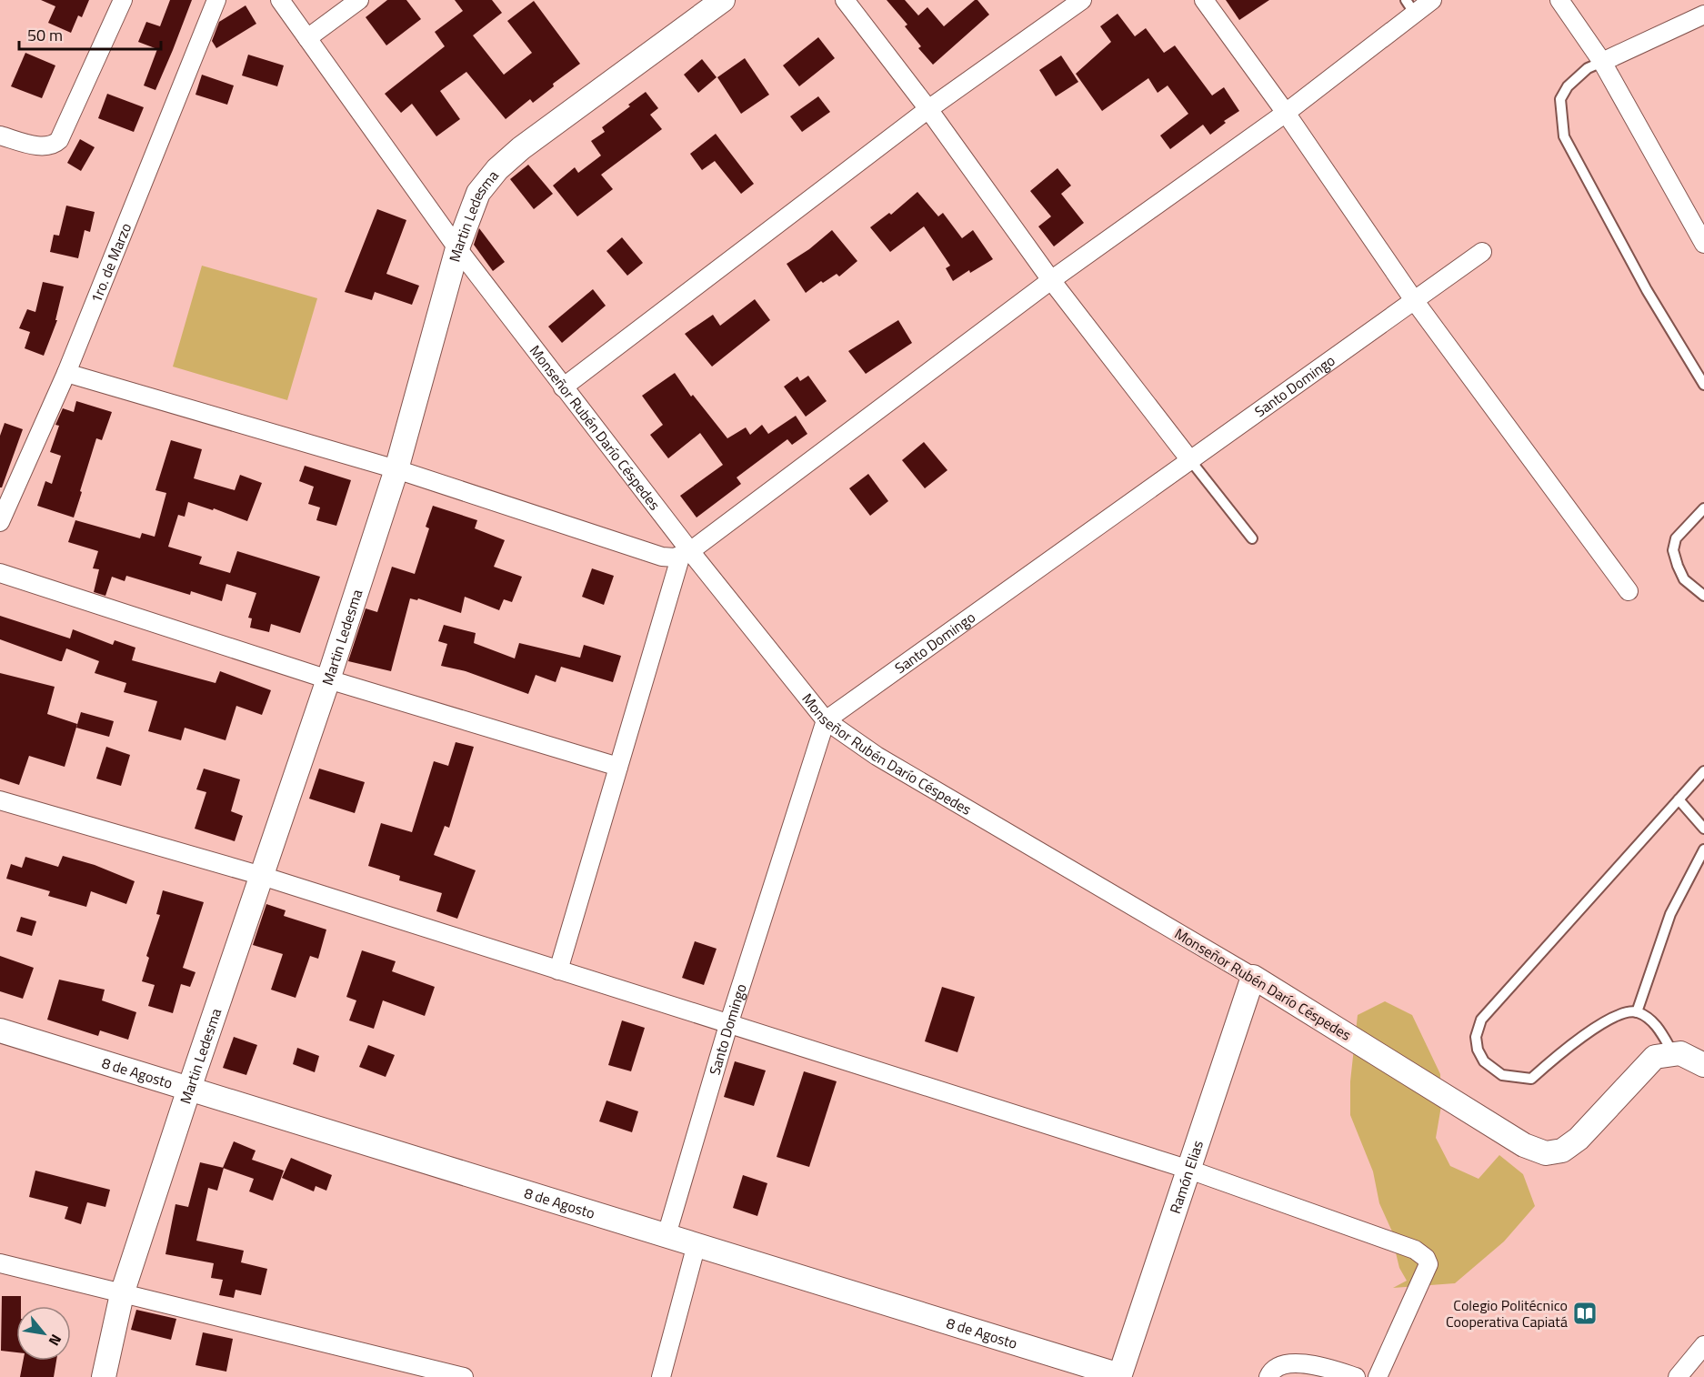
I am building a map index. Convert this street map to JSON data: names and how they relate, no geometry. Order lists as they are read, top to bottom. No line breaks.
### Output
{"streets":{"street":["Martin Ledesma","1ro. de Marzo","Santo Domingo","Monseñor Rubén Darío Céspedes","8 de Agosto","Ramón Elias"]},"crossings":[["Martin Ledesma","Monseñor Rubén Darío Céspedes"],["Martin Ledesma","8 de Agosto"],["Santo Domingo","Monseñor Rubén Darío Céspedes"],["Santo Domingo","8 de Agosto"],["Monseñor Rubén Darío Céspedes","Ramón Elias"],["8 de Agosto","Ramón Elias"]],"places":{"library":["Colegio Politécnico Cooperativa Capiatá"]},"scale_bar":"50 m","north":"bottom right"}
